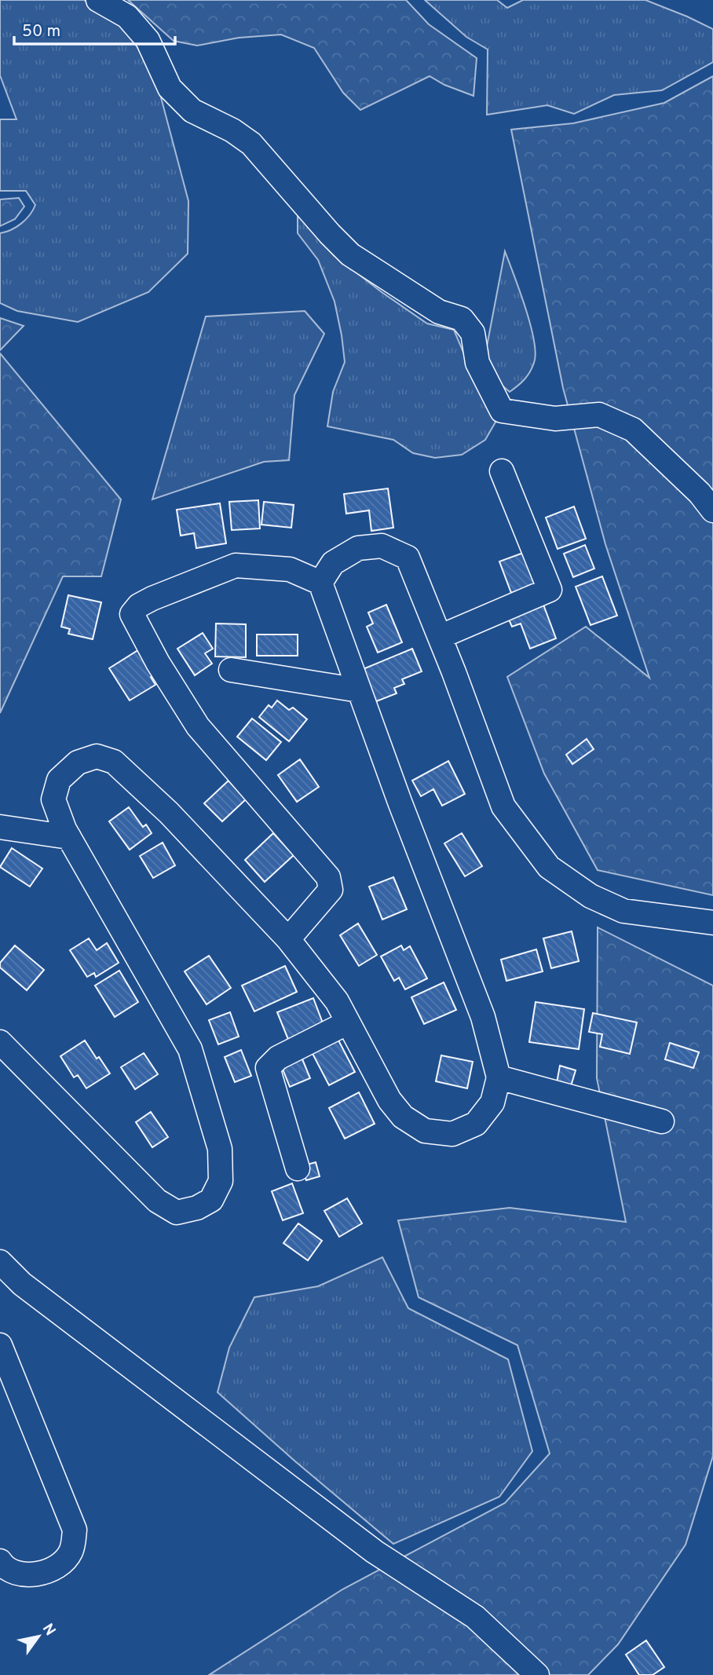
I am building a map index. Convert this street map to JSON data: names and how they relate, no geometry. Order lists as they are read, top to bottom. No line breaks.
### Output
{"scale_bar":"50 m","north":"top right"}
